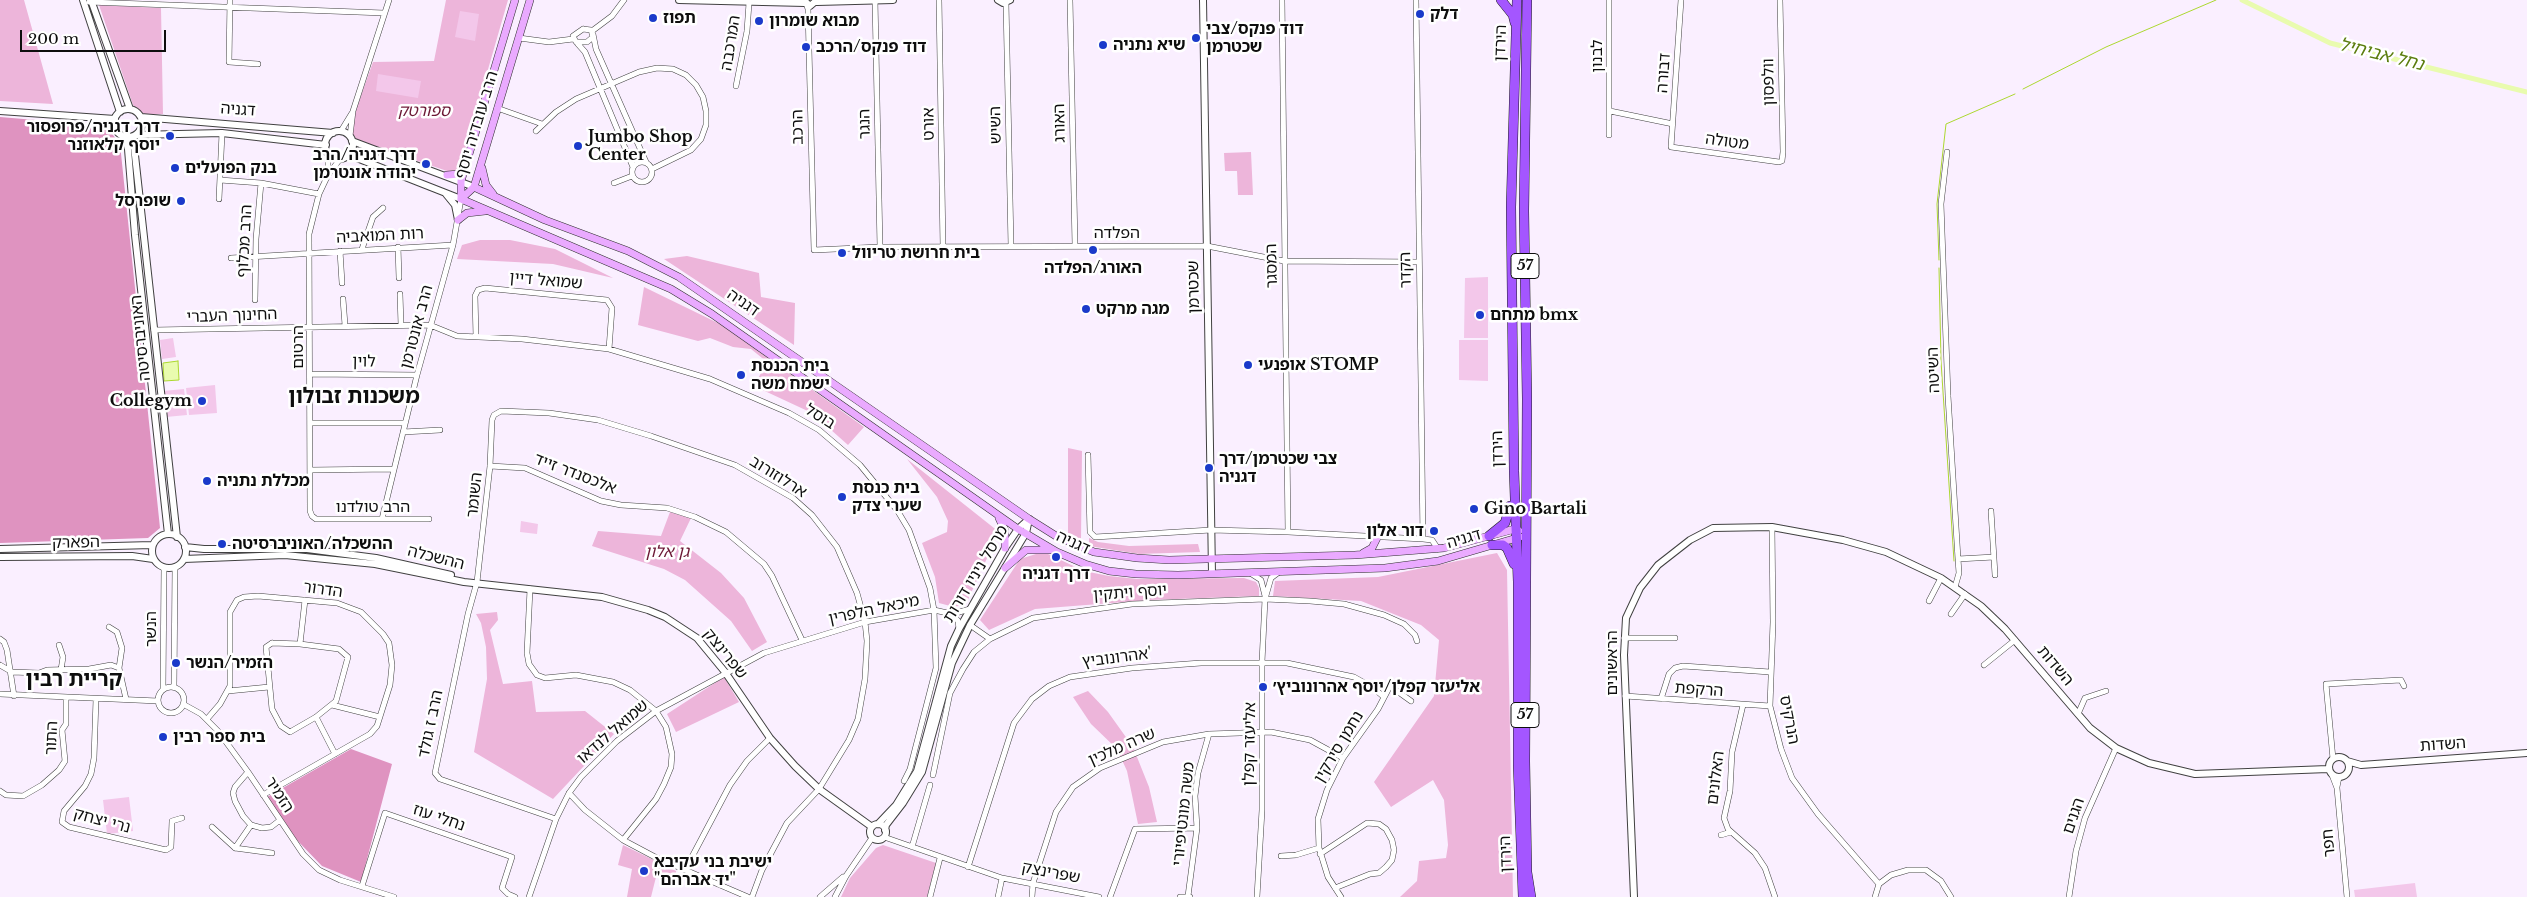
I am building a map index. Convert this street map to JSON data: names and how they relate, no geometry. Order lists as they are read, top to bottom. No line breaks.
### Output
{"streets":{"highway":["הירדן","57"],"main road":["דגניה","הרב עובדיה יוסף"],"street":["המרכבה","לבנון","דבורה","וולפסון","האורג","הנגר","אורט","השיש","הרכב","מטולה","הפלדה","רות המואביה","הרב מכלוף","המסגר","הקדר","שמואל דיין","שכטרמן","החינוך העברי","הרב אונטרמן","האוניברסיטה","הרטום","לוין","השיטה","בוסל","אלכסנדר זייד","ארלוזורוב","השומר","הרב טולדנו","הפארק","ההשכלה","מרסל ניניו דורות","הדרור","יוסף ויתקין","מיכאל הלפרין","הנשר","שפרינצק","אהרונוביץ'","הראשונים","השדות","הרקפת","הנרקיס","הרב ז גולד","שמואל לנדאו","התור","אליעזר קפלן","שרה מלכין","נחמן סירקין","האלונים","הזמיר","משה מונטיפיורי","הגנים","נחלי עוז","נרי יצחק","חפר"]},"crossings":[["הירדן","דגניה"],["דבורה","מטולה"],["וולפסון","מטולה"],["דגניה","הרב עובדיה יוסף"],["דגניה","הרב מכלוף"],["דגניה","שכטרמן"],["דגניה","הרב אונטרמן"],["דגניה","האוניברסיטה"],["דגניה","הרטום"],["דגניה","מרסל ניניו דורות"],["דגניה","אליעזר קפלן"],["האורג","הפלדה"],["הנגר","הפלדה"],["אורט","הפלדה"],["הרב עובדיה יוסף","הרב אונטרמן"],["השיש","הפלדה"],["הרכב","הפלדה"],["הפלדה","המסגר"],["הפלדה","הקדר"],["הפלדה","שכטרמן"],["רות המואביה","הרב מכלוף"],["רות המואביה","הרב אונטרמן"],["רות המואביה","הרטום"],["הרב מכלוף","הרטום"],["שמואל דיין","בוסל"],["החינוך העברי","הרב אונטרמן"],["החינוך העברי","האוניברסיטה"],["החינוך העברי","הרטום"],["החינוך העברי","בוסל"],["הרב אונטרמן","לוין"],["הרב אונטרמן","בוסל"],["הרב אונטרמן","הרב טולדנו"],["האוניברסיטה","הפארק"],["האוניברסיטה","ההשכלה"],["האוניברסיטה","הנשר"],["הרטום","לוין"],["הרטום","הרב טולדנו"],["השיטה","השדות"],["בוסל","מיכאל הלפרין"],["אלכסנדר זייד","השומר"],["אלכסנדר זייד","מיכאל הלפרין"],["ארלוזורוב","השומר"],["ארלוזורוב","מיכאל הלפרין"],["ארלוזורוב","שפרינצק"],["השומר","ההשכלה"],["השומר","שפרינצק"],["השומר","הרב ז גולד"],["הפארק","ההשכלה"],["הפארק","הנשר"],["ההשכלה","הנשר"],["ההשכלה","שפרינצק"],["ההשכלה","הרב ז גולד"],["מרסל ניניו דורות","שפרינצק"],["הדרור","הזמיר"],["יוסף ויתקין","אליעזר קפלן"],["מיכאל הלפרין","שפרינצק"],["מיכאל הלפרין","שמואל לנדאו"],["הנשר","הזמיר"],["שפרינצק","אהרונוביץ'"],["שפרינצק","הרב ז גולד"],["שפרינצק","שמואל לנדאו"],["שפרינצק","שרה מלכין"],["אהרונוביץ'","אליעזר קפלן"],["אהרונוביץ'","נחמן סירקין"],["הראשונים","השדות"],["הראשונים","הרקפת"],["הראשונים","הנרקיס"],["השדות","הנרקיס"],["השדות","הגנים"],["השדות","חפר"],["הרקפת","הנרקיס"],["הרקפת","האלונים"],["הרב ז גולד","שמואל לנדאו"],["אליעזר קפלן","שרה מלכין"],["שרה מלכין","נחמן סירקין"],["שרה מלכין","משה מונטיפיורי"],["הזמיר","נחלי עוז"]],"districts":["משכנות זבולון","קריית רבין"],"water":["נחל אביחיל"],"parks":["ספורטק","גן אלון"],"places":["דלק","תפוז","מבוא שומרון","דוד פנקס/צבי שכטרמן","שיא נתניה","דוד פנקס/הרכב","דרך דגניה/פרופסור יוסף קלאוזנר","Jumbo Shop Center","דרך דגניה/הרב יהודה אונטרמן","בנק הפועלים","שופרסל","האורג/הפלדה","בית חרושת טריוול","מגה מרקט","מתחם bmx","אופנעי STOMP","בית הכנסת ישמח משה","Collegym","צבי שכטרמן/דרך דגניה","מכללת נתניה","בית כנסת שערי צדק","Gino Bartali","דור אלון","ההשכלה/האוניברסיטה","דרך דגניה","הזמיר/הנשר","אליעזר קפלן/יוסף אהרונוביץ׳","בית ספר רבין","ישיבת בני עקיבא \"יד אברהם\""],"scale_bar":"200 m"}
